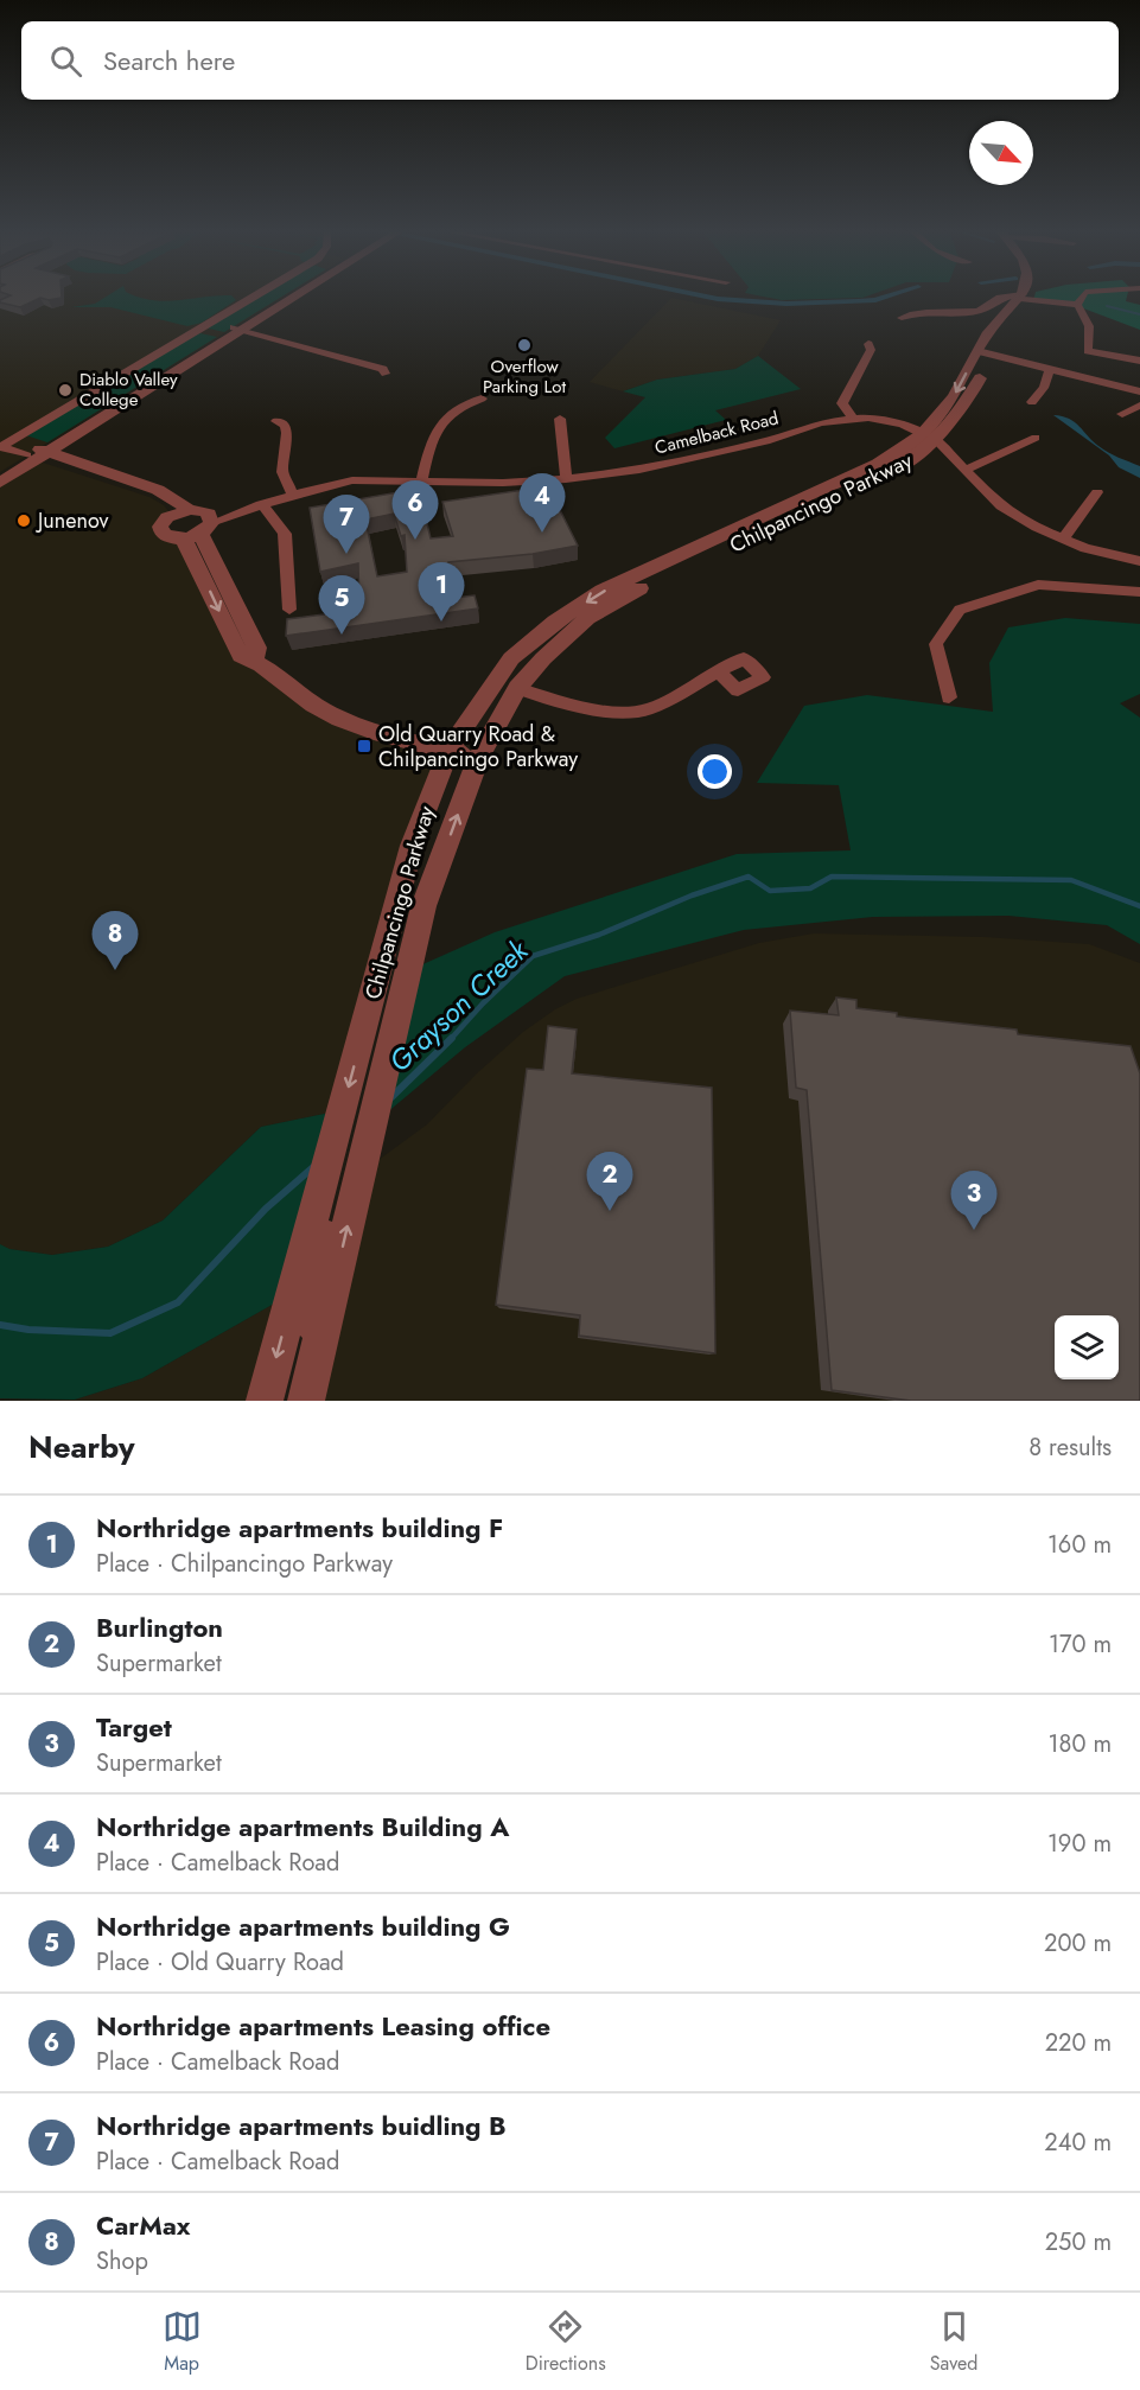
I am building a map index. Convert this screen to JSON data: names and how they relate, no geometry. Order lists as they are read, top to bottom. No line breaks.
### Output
{"streets":{"street":["Camelback Road","Chilpancingo Parkway"]},"crossings":[["Camelback Road","Chilpancingo Parkway"]],"water":["Grayson Creek"],"places":{"other":["Overflow Parking Lot","Diablo Valley College","Junenov"],"transit":["Old Quarry Road & Chilpancingo Parkway"]},"north":"bottom right","page":{"search":"Search here","pins":["4","6","7","1","5","8","2","3"],"heading":["Nearby","8 results"],"list":[{"mark":"1","name":"Northridge apartments building F","note":"Place · Chilpancingo Parkway","value":"160 m"},{"mark":"2","name":"Burlington","note":"Supermarket","value":"170 m"},{"mark":"3","name":"Target","note":"Supermarket","value":"180 m"},{"mark":"4","name":"Northridge apartments Building A","note":"Place · Camelback Road","value":"190 m"},{"mark":"5","name":"Northridge apartments building G","note":"Place · Old Quarry Road","value":"200 m"},{"mark":"6","name":"Northridge apartments Leasing office","note":"Place · Camelback Road","value":"220 m"},{"mark":"7","name":"Northridge apartments buidling B","note":"Place · Camelback Road","value":"240 m"},{"mark":"8","name":"CarMax","note":"Shop","value":"250 m"}],"nav":["Map","Directions","Saved"]}}
